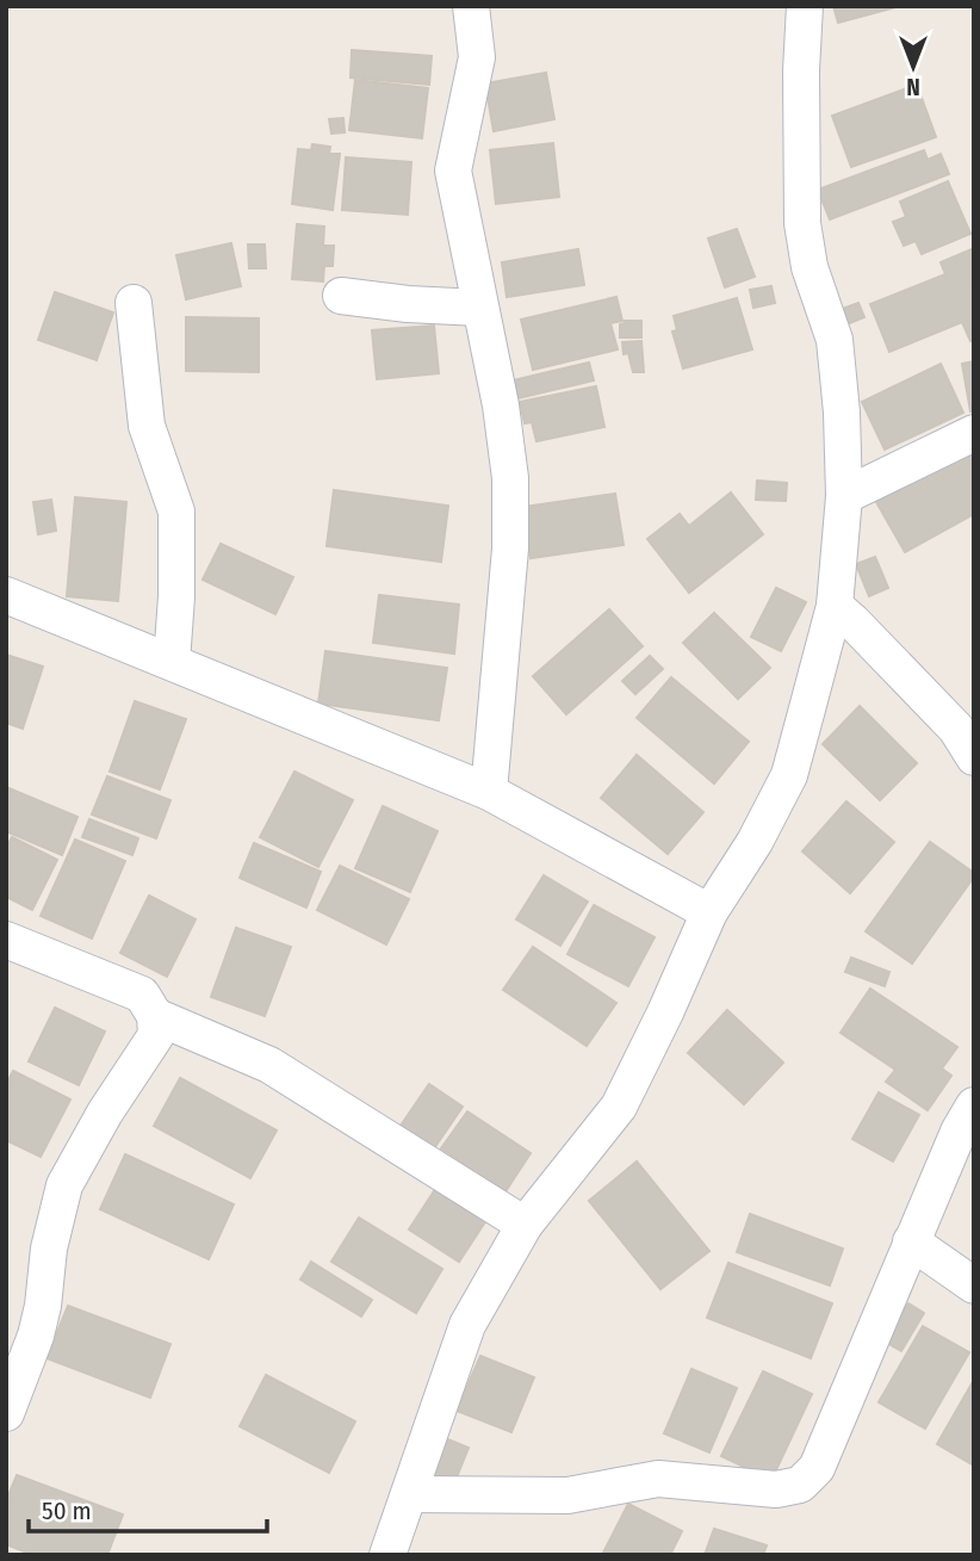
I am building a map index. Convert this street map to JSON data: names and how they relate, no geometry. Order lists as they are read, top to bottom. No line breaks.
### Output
{"scale_bar":"50 m","north":"bottom"}
